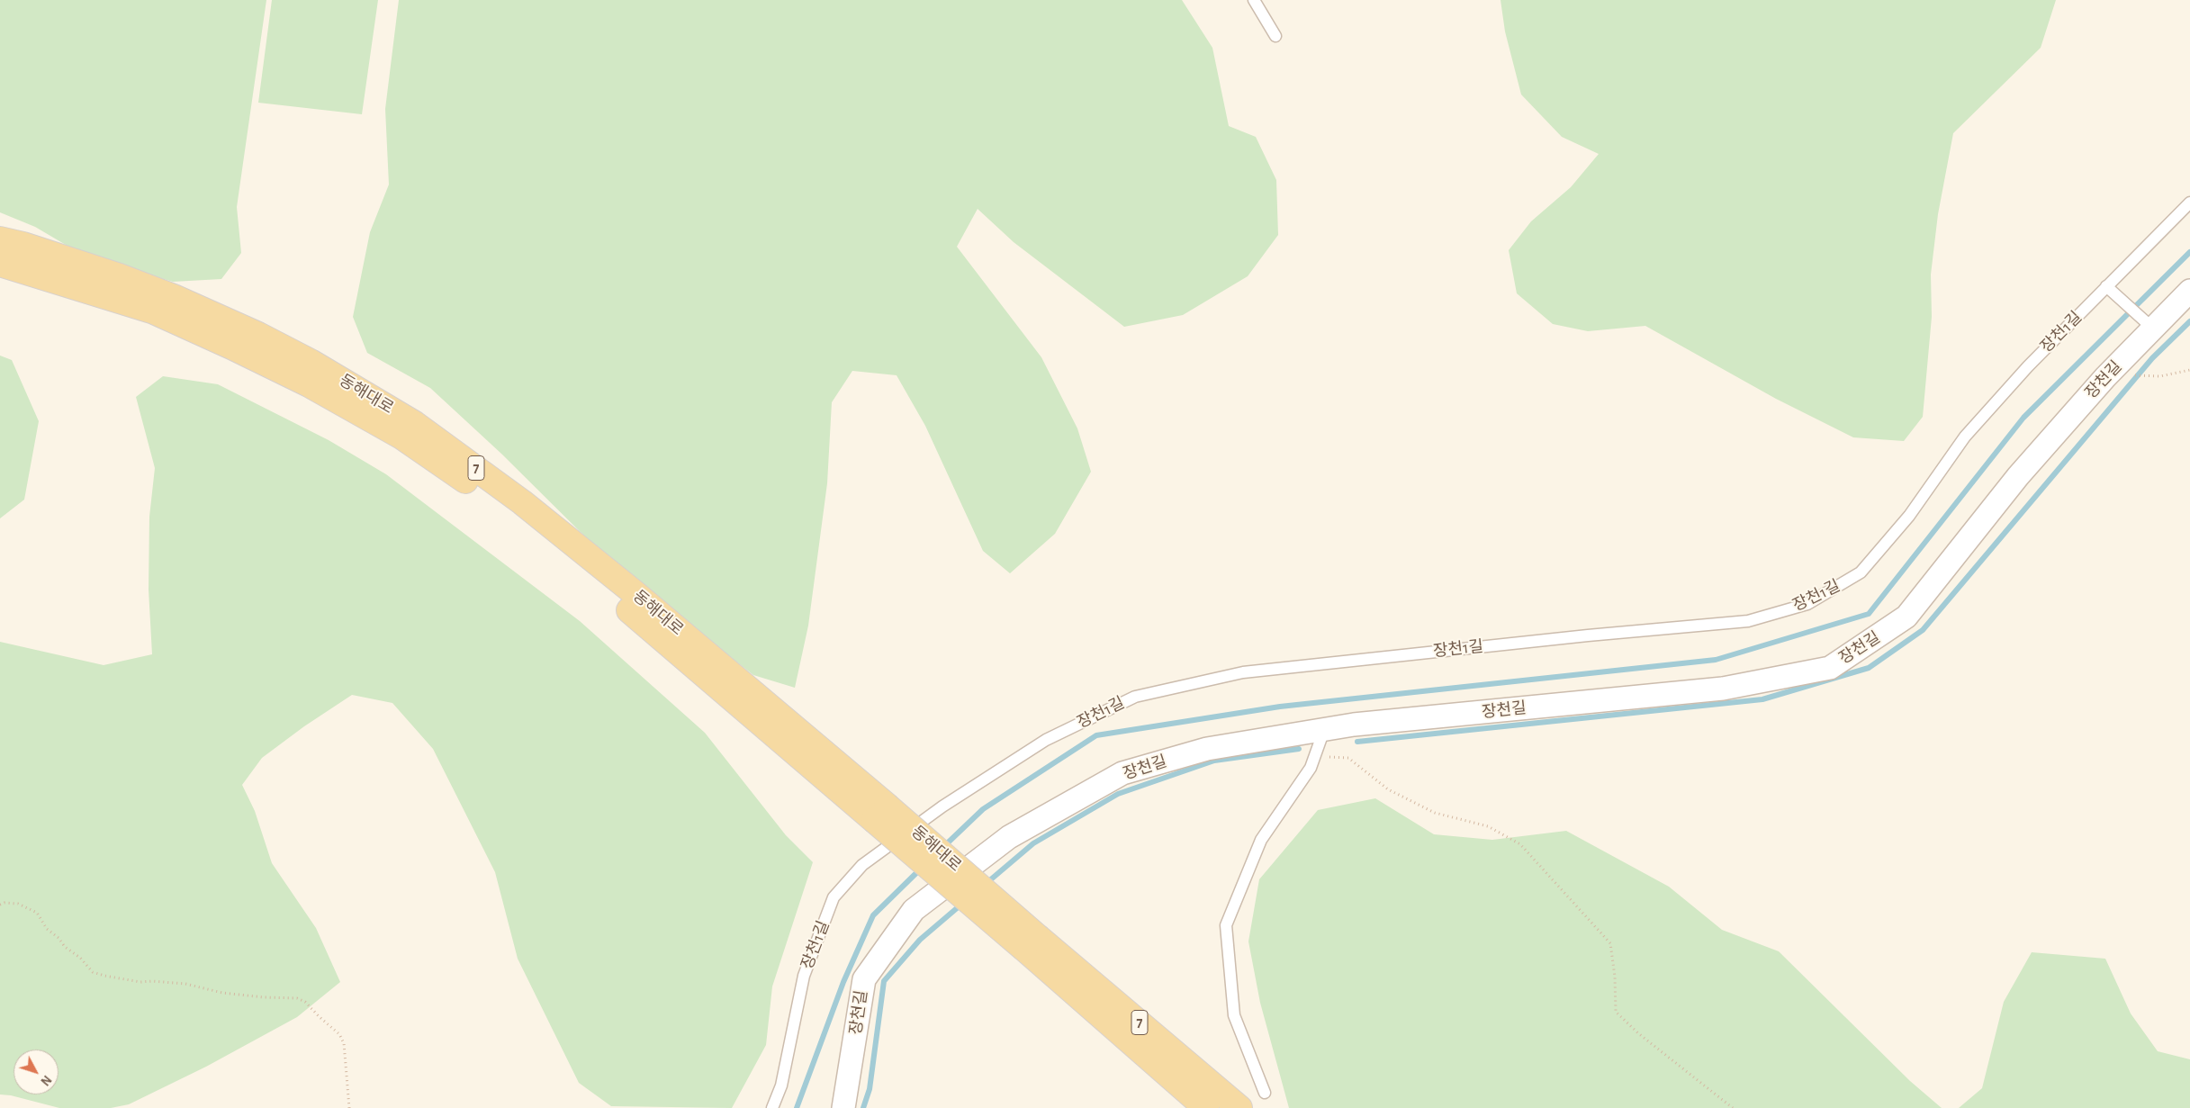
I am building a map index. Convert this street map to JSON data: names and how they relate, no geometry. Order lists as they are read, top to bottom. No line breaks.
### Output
{"streets":{"main road":["동해대로","7"],"street":["장천길"],"lane":["장천1길"]},"crossings":[["동해대로","7"]],"north":"bottom right"}
